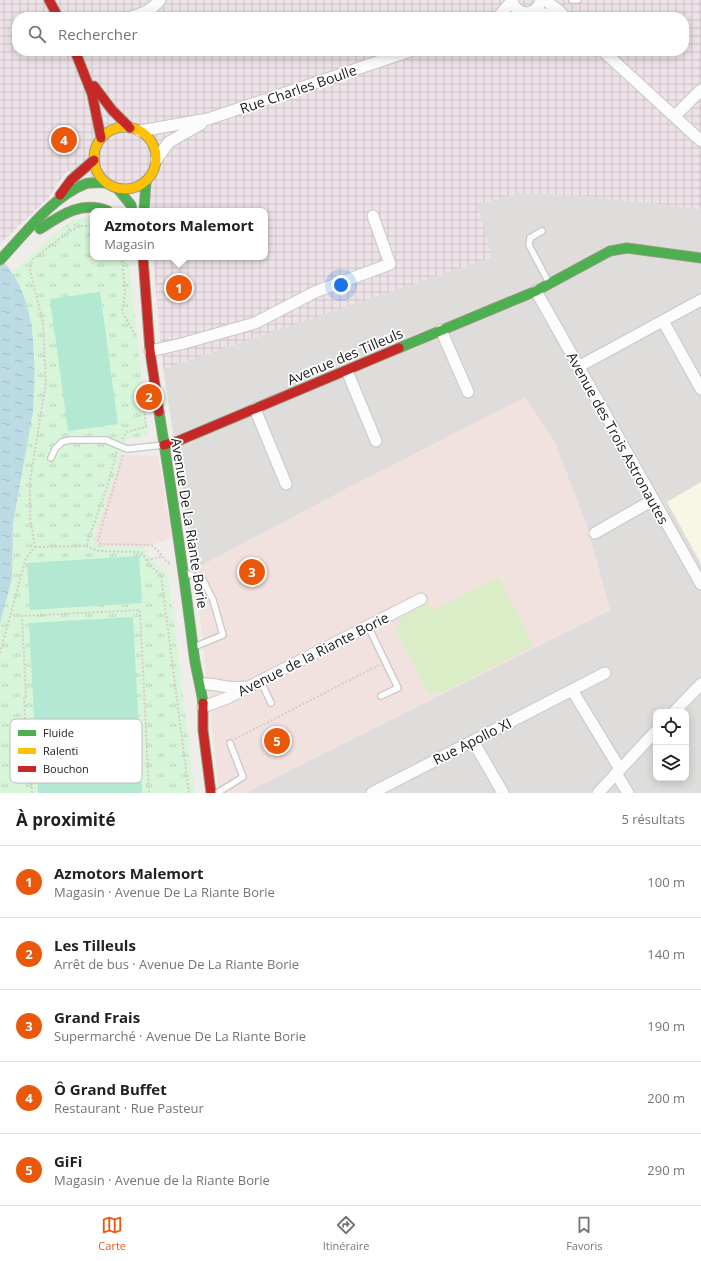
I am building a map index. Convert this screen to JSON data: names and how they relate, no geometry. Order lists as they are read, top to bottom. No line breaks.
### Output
{"streets":{"street":["Rue Charles Boulle","Avenue des Tilleuls","Avenue des Trois Astronautes","Avenue De La Riante Borie","Avenue de la Riante Borie","Rue Apollo XI"]},"crossings":[["Avenue des Tilleuls","Avenue des Trois Astronautes"],["Avenue des Tilleuls","Avenue De La Riante Borie"],["Avenue De La Riante Borie","Avenue de la Riante Borie"]],"legend":["Fluide","Ralenti","Bouchon"],"page":{"search":"Rechercher","pins":["4","1","2","3","5"],"popup":["Azmotors Malemort","Magasin"],"heading":["À proximité","5 résultats"],"list":[{"mark":"1","name":"Azmotors Malemort","note":"Magasin · Avenue De La Riante Borie","value":"100 m"},{"mark":"2","name":"Les Tilleuls","note":"Arrêt de bus · Avenue De La Riante Borie","value":"140 m"},{"mark":"3","name":"Grand Frais","note":"Supermarché · Avenue De La Riante Borie","value":"190 m"},{"mark":"4","name":"Ô Grand Buffet","note":"Restaurant · Rue Pasteur","value":"200 m"},{"mark":"5","name":"GiFi","note":"Magasin · Avenue de la Riante Borie","value":"290 m"}],"nav":["Carte","Itinéraire","Favoris"]}}
